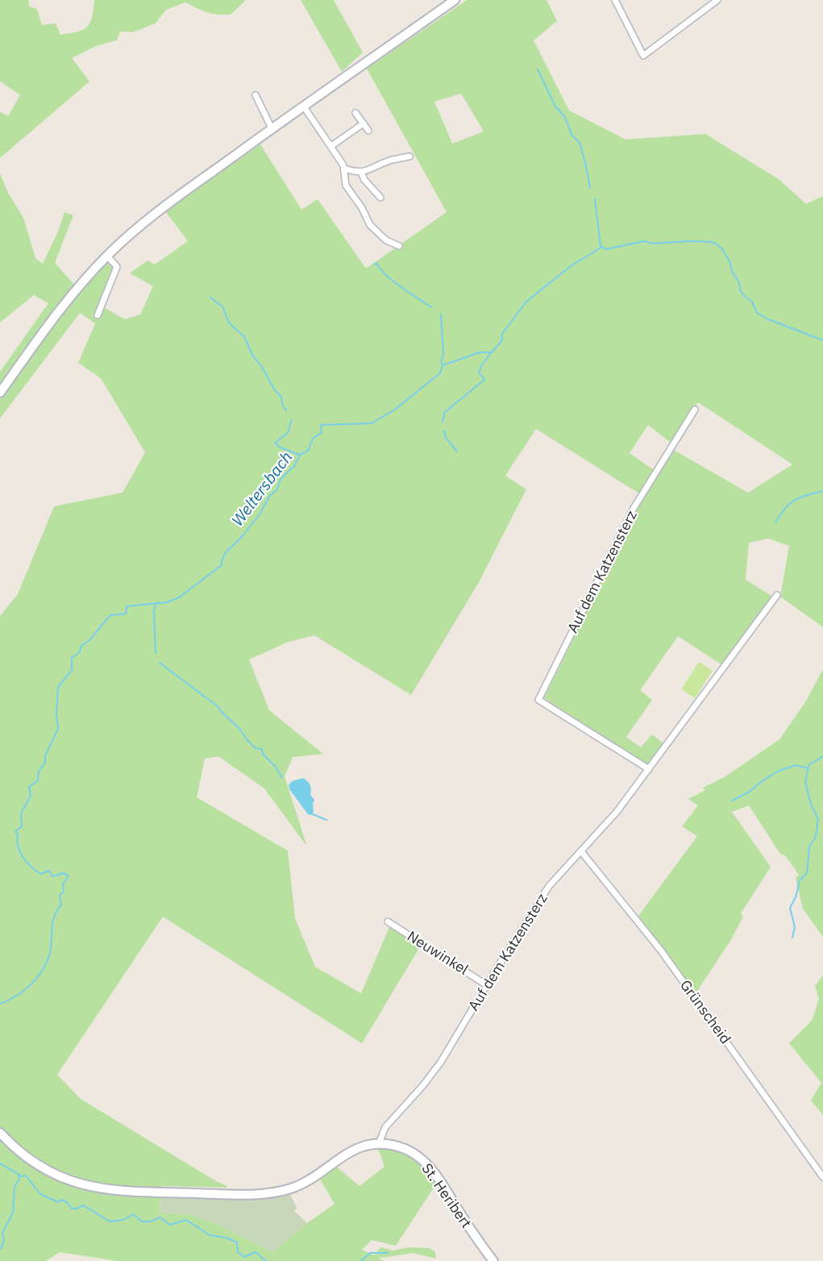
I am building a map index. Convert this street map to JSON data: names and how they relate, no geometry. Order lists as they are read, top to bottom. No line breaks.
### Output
{"streets":{"main road":["St. Heribert"],"street":["Auf dem Katzensterz","Neuwinkel","Grünscheid"]},"crossings":[["Auf dem Katzensterz","Neuwinkel"],["Auf dem Katzensterz","Grünscheid"],["Auf dem Katzensterz","St. Heribert"]],"water":["Weltersbach"]}
